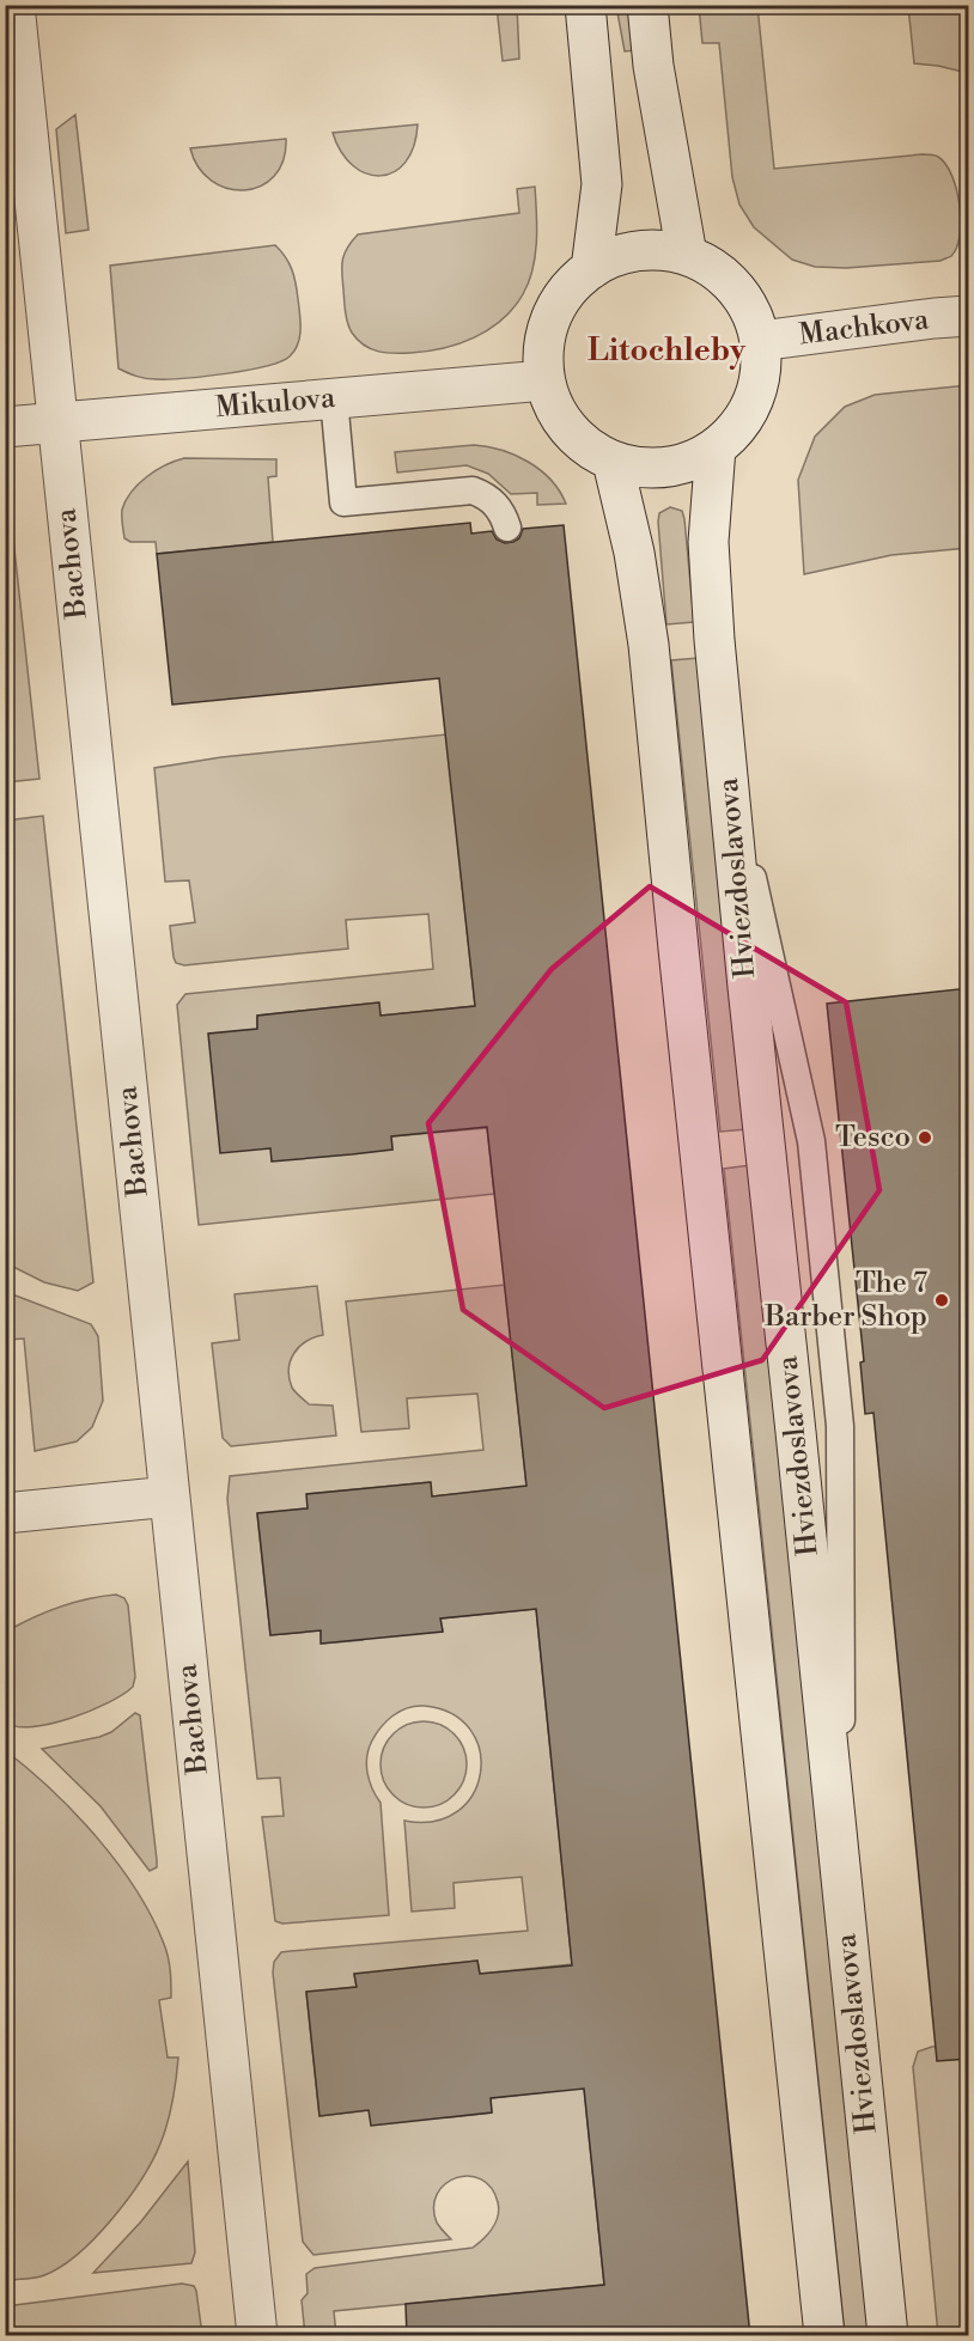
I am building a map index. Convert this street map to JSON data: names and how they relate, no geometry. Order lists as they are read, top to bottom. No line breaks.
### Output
{"streets":{"street":["Machkova","Mikulova","Bachova","Hviezdoslavova"]},"crossings":[["Machkova","Mikulova"],["Machkova","Hviezdoslavova"],["Mikulova","Bachova"],["Mikulova","Hviezdoslavova"]],"districts":["Litochleby"],"places":["Tesco","The 7 Barber Shop"]}
